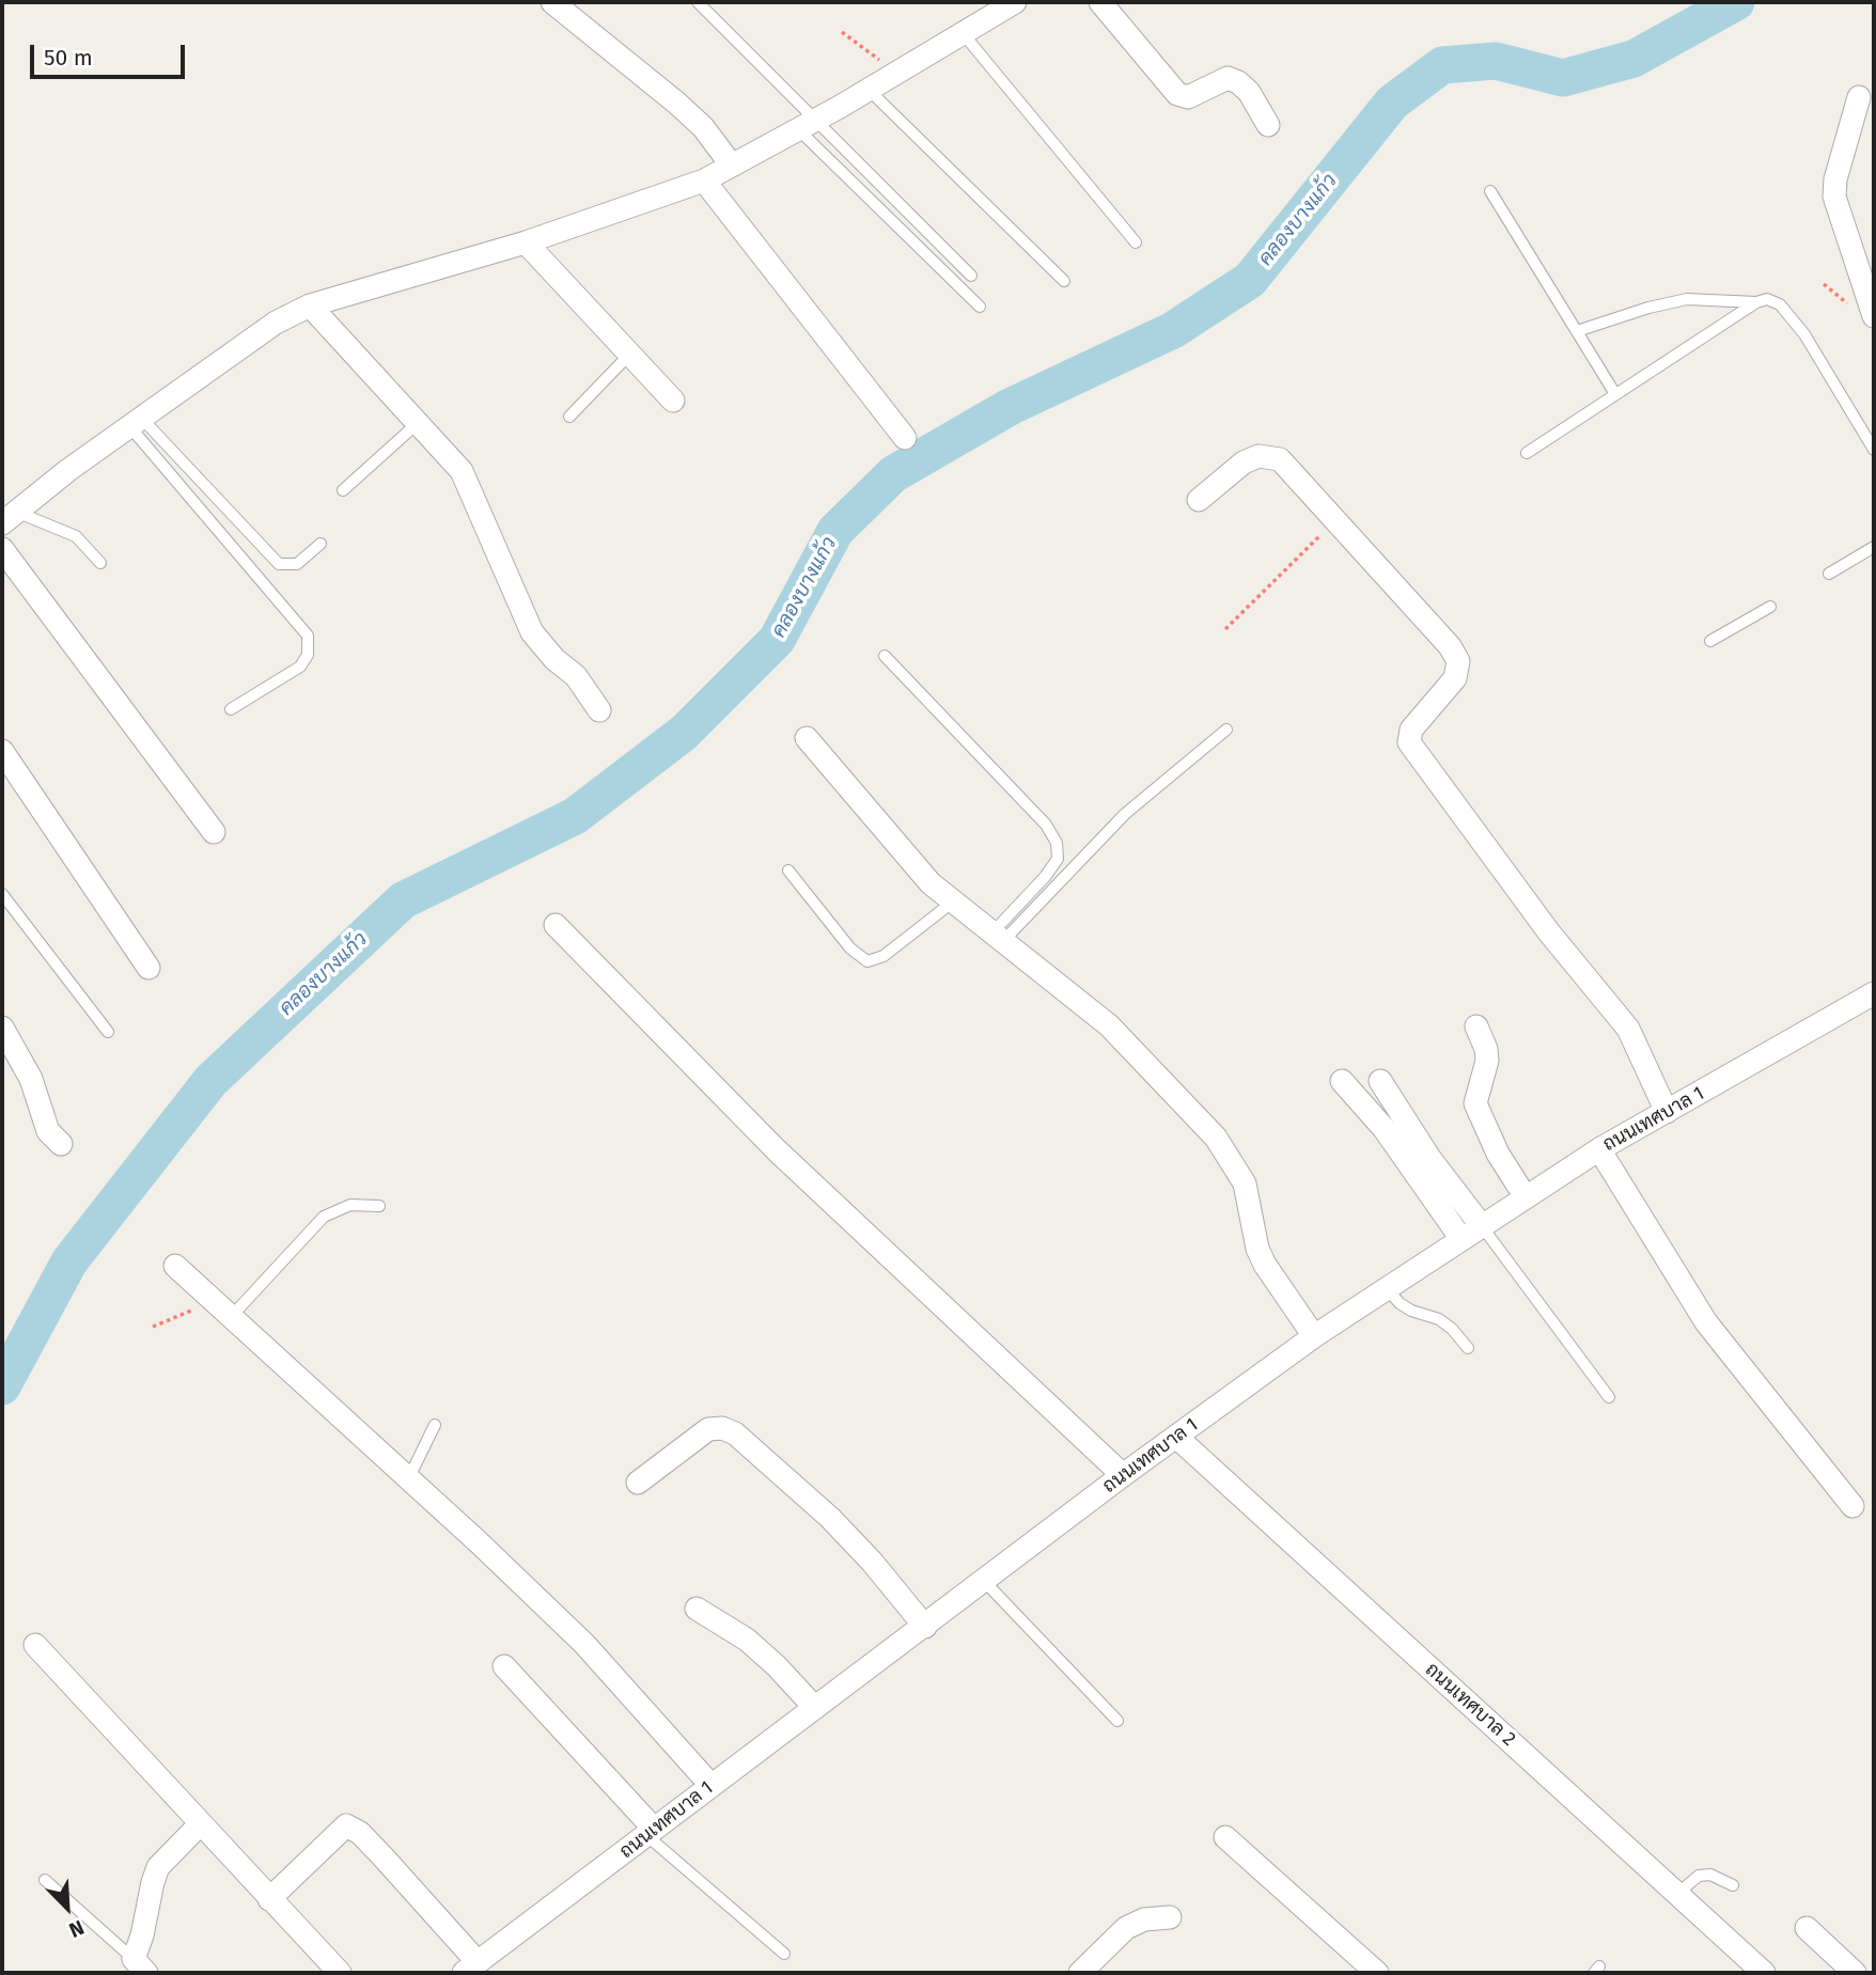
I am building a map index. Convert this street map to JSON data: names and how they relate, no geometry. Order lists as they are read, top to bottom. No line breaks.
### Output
{"streets":{"street":["ถนนเทศบาล 1","ถนนเทศบาล 2"]},"crossings":[["ถนนเทศบาล 1","ถนนเทศบาล 2"]],"water":["คลองบางแก้ว"],"scale_bar":"50 m","north":"bottom right"}
